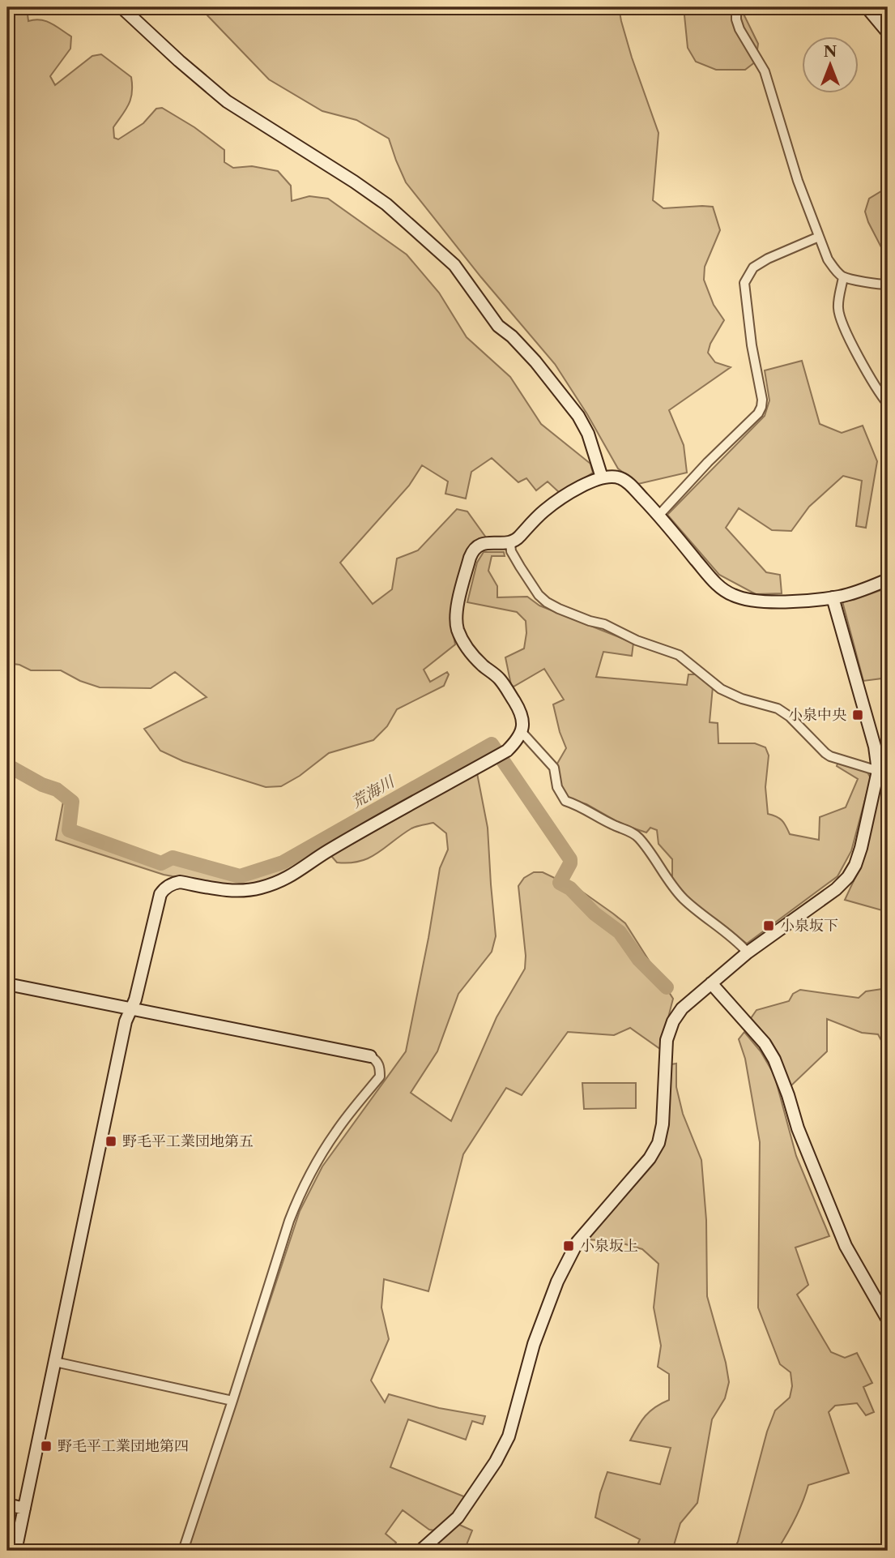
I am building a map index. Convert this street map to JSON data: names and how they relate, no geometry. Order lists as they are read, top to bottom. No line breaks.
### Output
{"water":["荒海川"],"places":{"transit":["小泉中央","小泉坂下","野毛平工業団地第五","小泉坂上","野毛平工業団地第四"]},"north":"top"}
